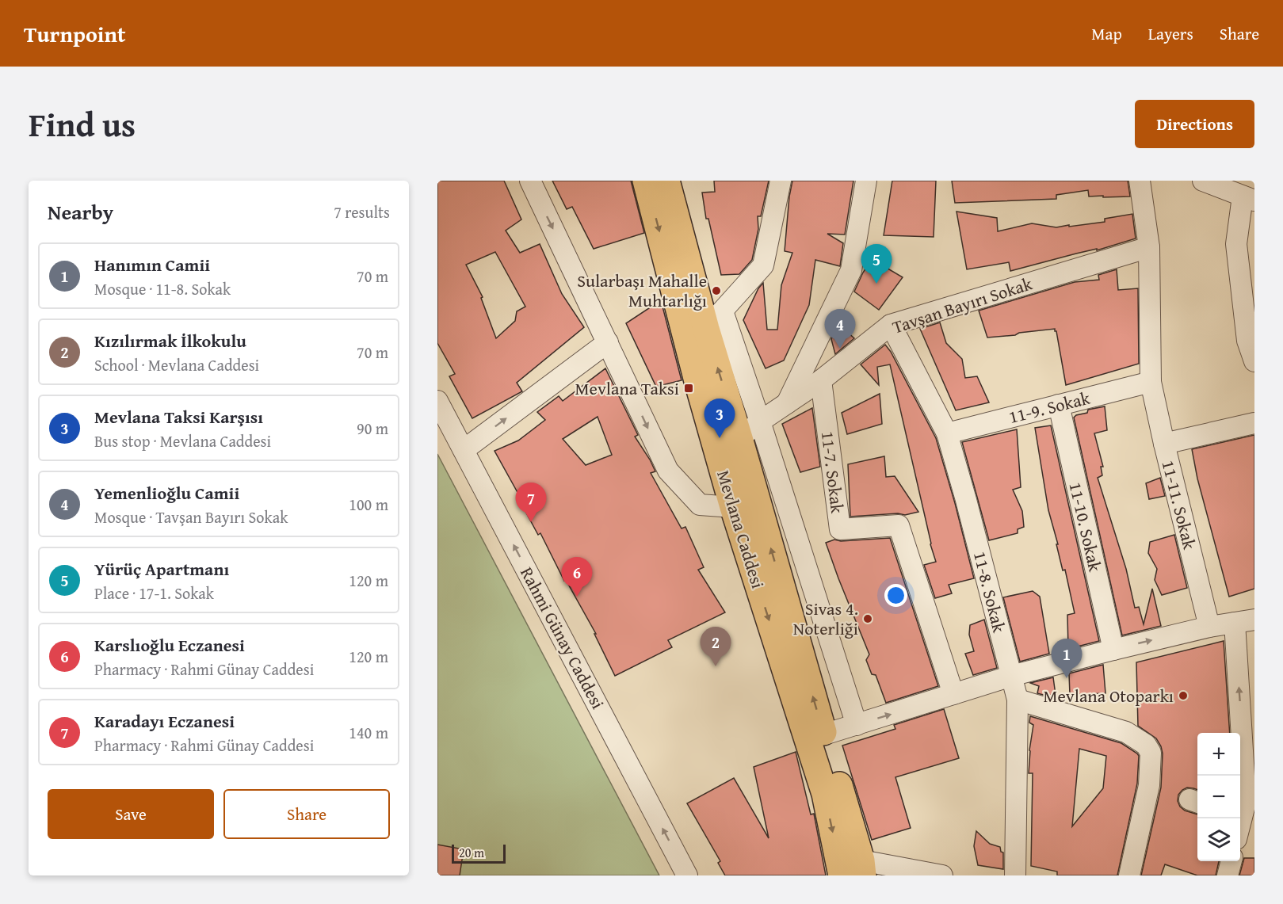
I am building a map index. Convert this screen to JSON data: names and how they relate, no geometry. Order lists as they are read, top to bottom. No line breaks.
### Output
{"streets":{"main road":["Mevlana Caddesi"],"street":["Tavşan Bayırı Sokak","11-9. Sokak","11-7. Sokak","11-11. Sokak","11-10. Sokak","11-8. Sokak","Rahmi Günay Caddesi"]},"crossings":[["Tavşan Bayırı Sokak","11-7. Sokak"],["Tavşan Bayırı Sokak","11-11. Sokak"],["Tavşan Bayırı Sokak","Mevlana Caddesi"],["Tavşan Bayırı Sokak","11-8. Sokak"],["11-9. Sokak","11-11. Sokak"],["11-9. Sokak","11-10. Sokak"],["11-9. Sokak","11-8. Sokak"]],"places":{"other":["Sularbaşı Mahalle Muhtarlığı","Sivas 4. Noterliği","Mevlana Otoparkı"],"transit":["Mevlana Taksi"]},"scale_bar":"20 m","page":{"header":"Turnpoint","nav":["Map","Layers","Share"],"title":"Find us","buttons":["Directions",["Save","Share"]],"heading":["Nearby","7 results"],"list":[{"mark":"1","name":"Hanımın Camii","note":"Mosque · 11-8. Sokak","value":"70 m"},{"mark":"2","name":"Kızılırmak İlkokulu","note":"School · Mevlana Caddesi","value":"70 m"},{"mark":"3","name":"Mevlana Taksi Karşısı","note":"Bus stop · Mevlana Caddesi","value":"90 m"},{"mark":"4","name":"Yemenlioğlu Camii","note":"Mosque · Tavşan Bayırı Sokak","value":"100 m"},{"mark":"5","name":"Yürüç Apartmanı","note":"Place · 17-1. Sokak","value":"120 m"},{"mark":"6","name":"Karslıoğlu Eczanesi","note":"Pharmacy · Rahmi Günay Caddesi","value":"120 m"},{"mark":"7","name":"Karadayı Eczanesi","note":"Pharmacy · Rahmi Günay Caddesi","value":"140 m"}],"pins":["5","4","3","7","6","2","1"],"map_buttons":["+","−"],"scale":"20 m"}}
